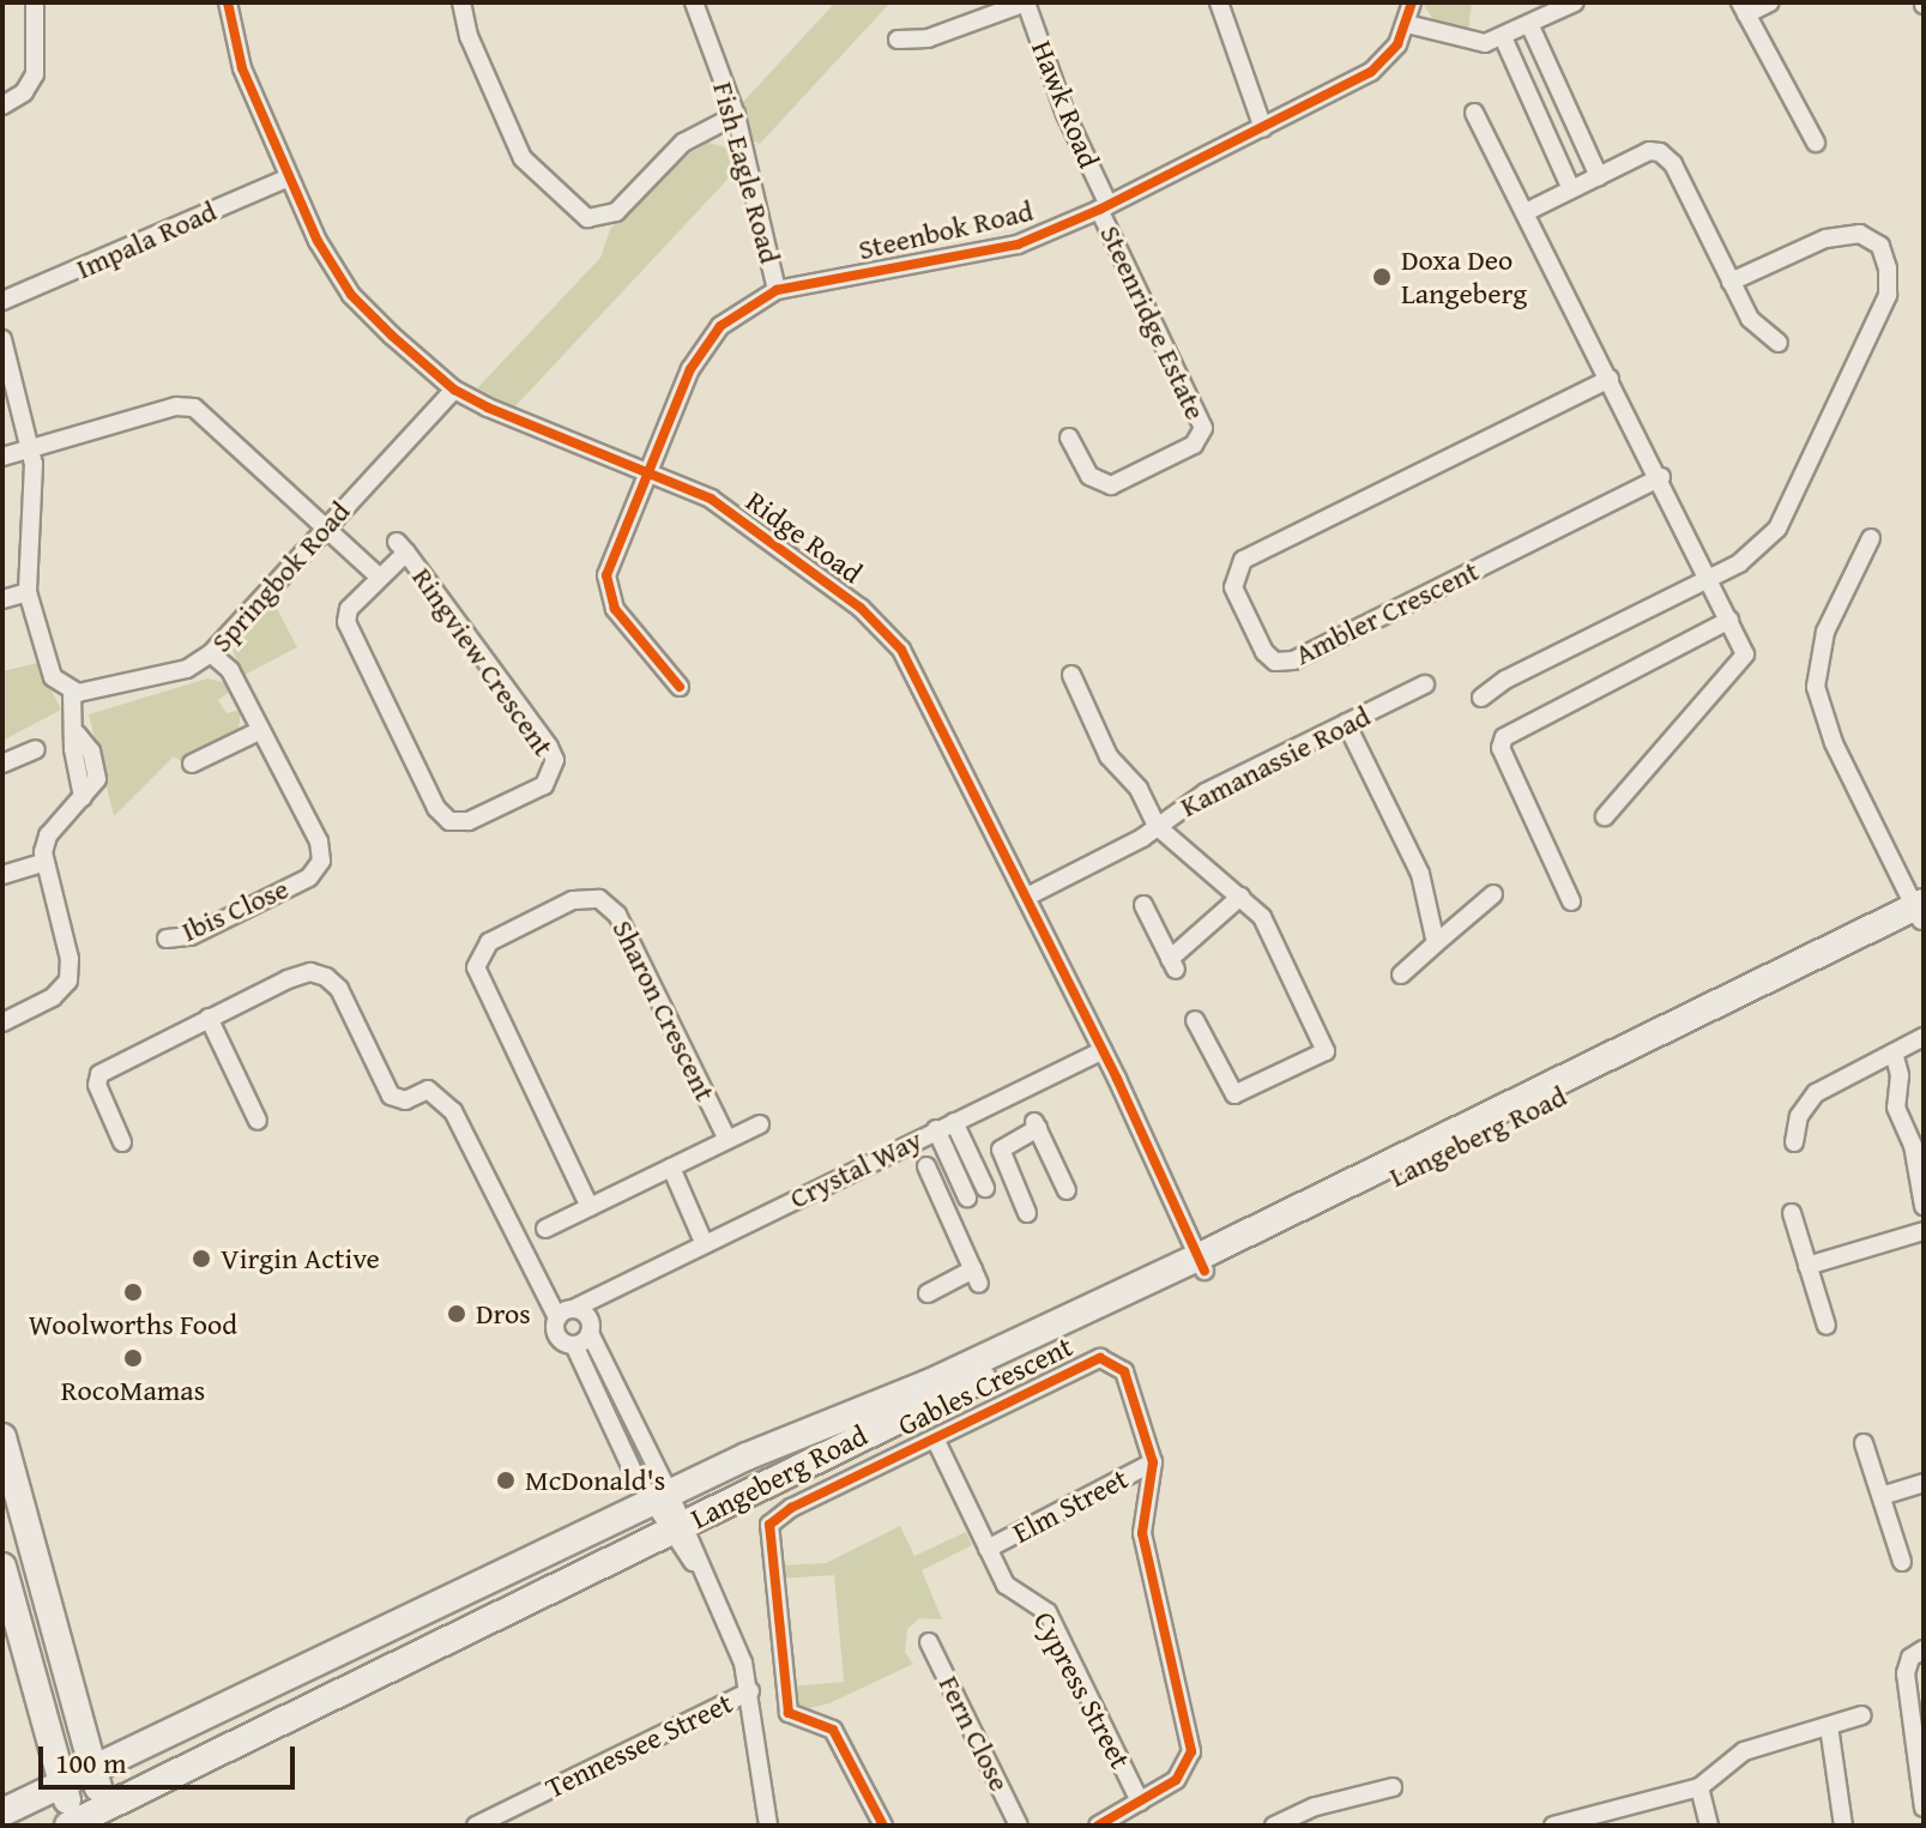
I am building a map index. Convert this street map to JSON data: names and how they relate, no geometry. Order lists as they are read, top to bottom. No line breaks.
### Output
{"streets":{"main road":["Langeberg Road"],"street":["Hawk Road","Fish Eagle Road","Steenbok Road","Impala Road","Steenridge Estate","Ridge Road","Springbok Road","Ambler Crescent","Ringview Crescent","Kamanassie Road","Ibis Close","Sharon Crescent","Crystal Way","Gables Crescent","Elm Street","Cypress Street","Fern Close","Tennessee Street"]},"crossings":[["Hawk Road","Steenbok Road"],["Hawk Road","Steenridge Estate"],["Fish Eagle Road","Steenbok Road"],["Steenbok Road","Steenridge Estate"],["Steenbok Road","Ridge Road"],["Impala Road","Ridge Road"],["Ridge Road","Springbok Road"],["Ridge Road","Kamanassie Road"],["Ridge Road","Langeberg Road"],["Ridge Road","Crystal Way"],["Springbok Road","Ringview Crescent"],["Springbok Road","Ibis Close"],["Ringview Crescent","Ibis Close"],["Gables Crescent","Elm Street"],["Gables Crescent","Cypress Street"],["Elm Street","Cypress Street"]],"places":["Doxa Deo Langeberg","Virgin Active","Woolworths Food","Dros","RocoMamas","McDonald's"],"scale_bar":"100 m"}
